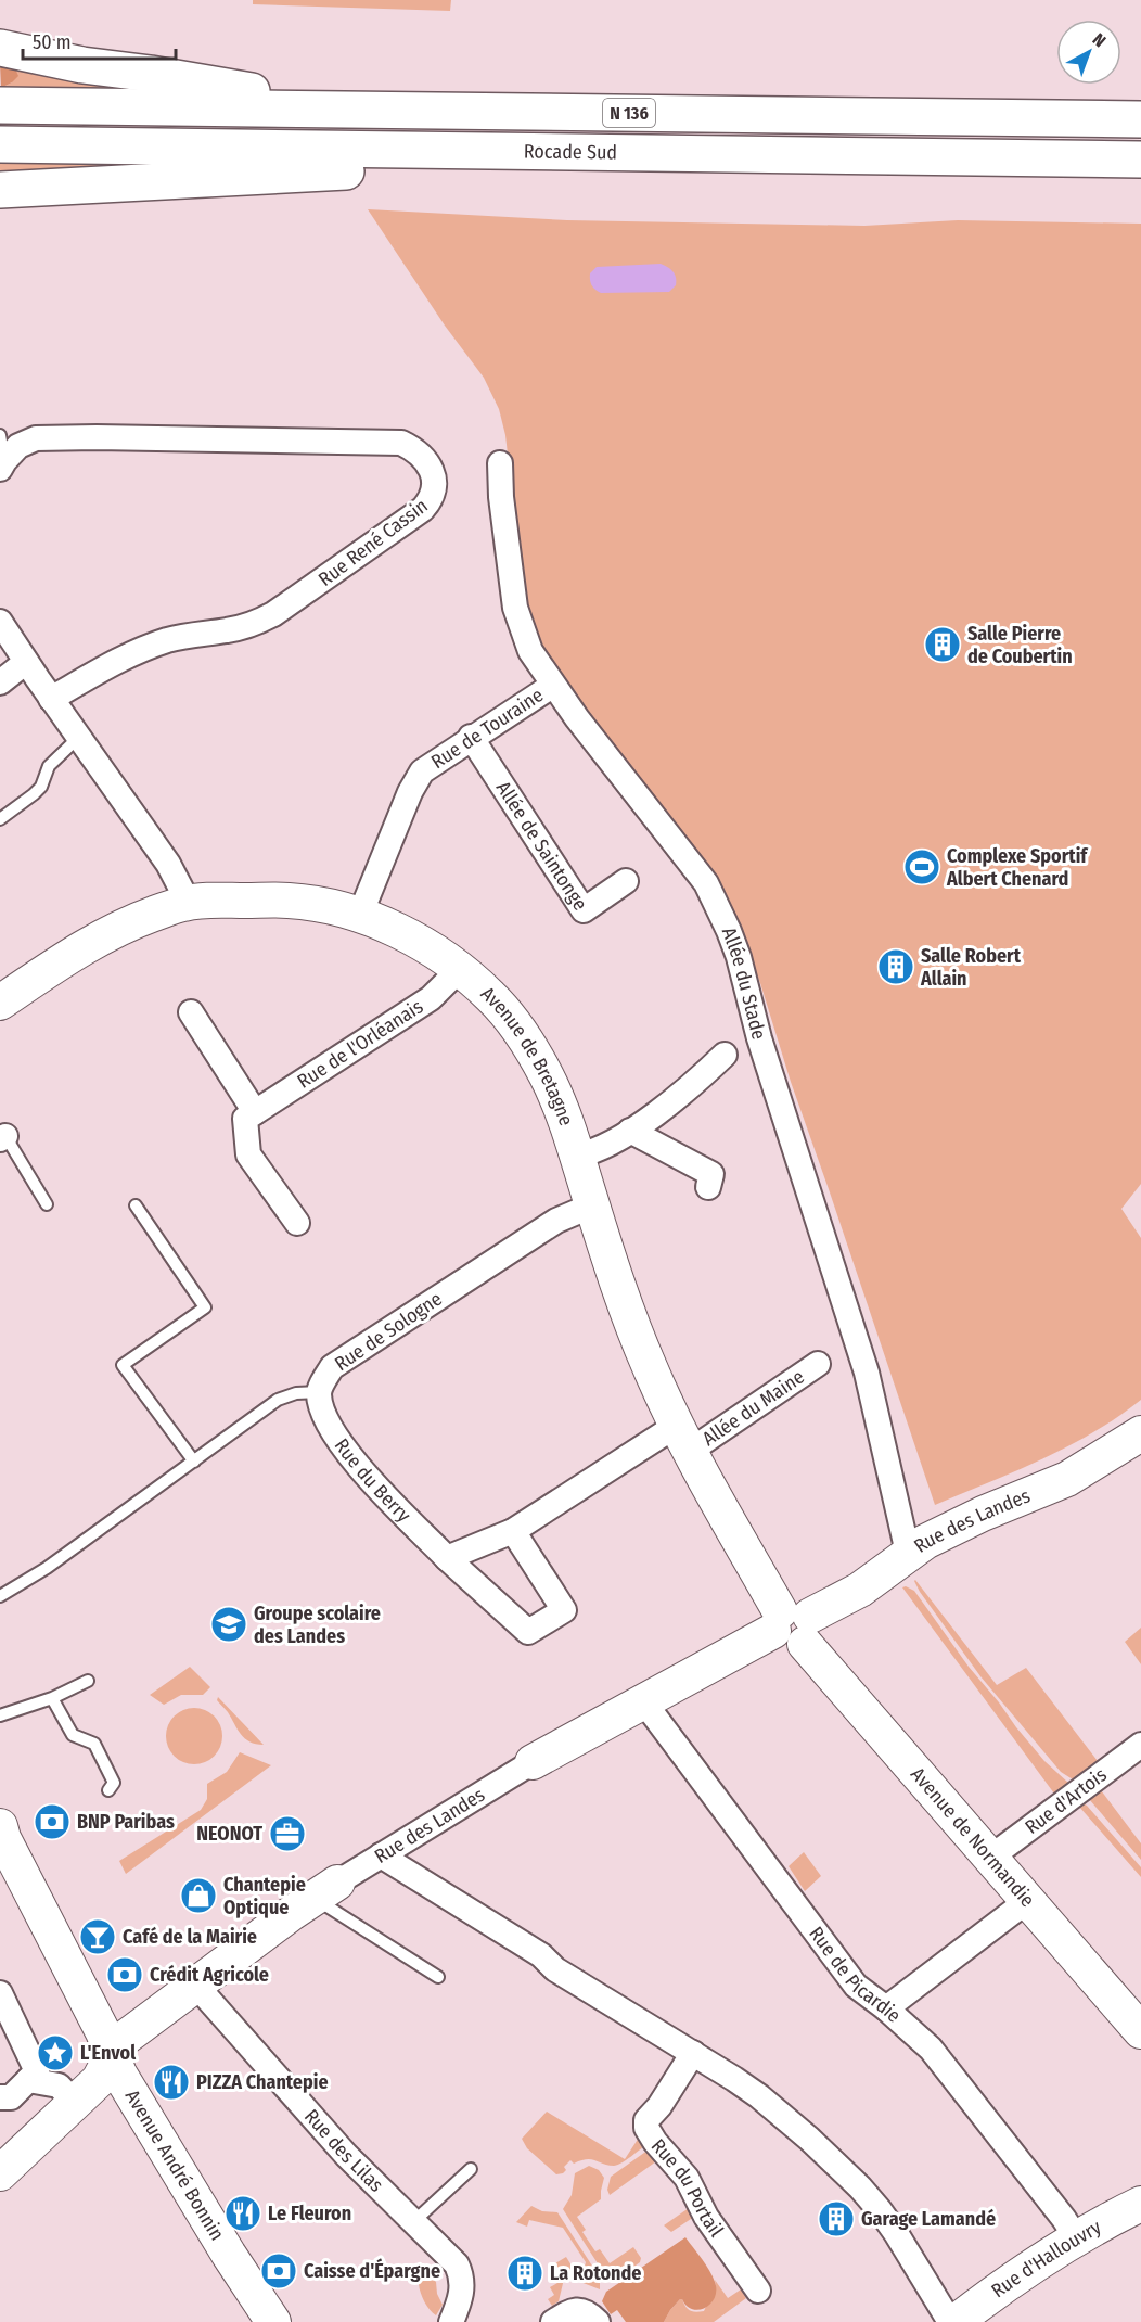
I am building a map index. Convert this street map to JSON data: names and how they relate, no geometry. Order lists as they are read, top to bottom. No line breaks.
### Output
{"streets":{"highway":["N 136","Rocade Sud"],"street":["Rue René Cassin","Rue de Touraine","Allée de Saintonge","Allée du Stade","Rue de l'Orléanais","Avenue de Bretagne","Rue de Sologne","Allée du Maine","Rue du Berry","Rue des Landes","Rue d'Artois","Avenue de Normandie","Rue de Picardie","Rue des Lilas","Avenue André Bonnin","Rue du Portail","Rue d'Hallouvry"]},"crossings":[["Rue de Touraine","Allée de Saintonge"],["Rue de Touraine","Allée du Stade"],["Rue de Touraine","Avenue de Bretagne"],["Allée du Stade","Rue des Landes"],["Rue de l'Orléanais","Avenue de Bretagne"],["Avenue de Bretagne","Rue de Sologne"],["Avenue de Bretagne","Allée du Maine"],["Avenue de Bretagne","Rue des Landes"],["Avenue de Bretagne","Avenue de Normandie"],["Rue de Sologne","Rue du Berry"],["Rue des Landes","Avenue de Normandie"],["Rue des Landes","Rue de Picardie"],["Rue des Landes","Rue des Lilas"],["Rue des Landes","Avenue André Bonnin"],["Rue d'Artois","Avenue de Normandie"],["Rue de Picardie","Rue d'Hallouvry"]],"places":{"building":["Salle Pierre de Coubertin","Salle Robert Allain","Garage Lamandé","La Rotonde"],"sports":["Complexe Sportif Albert Chenard"],"school or university":["Groupe scolaire des Landes"],"bank":["BNP Paribas","Crédit Agricole","Caisse d'Épargne"],"office":["NEONOT"],"shop":["Chantepie Optique"],"bar":["Café de la Mairie"],"place":["L'Envol"],"restaurant":["PIZZA Chantepie","Le Fleuron"]},"scale_bar":"50 m","north":"top right"}
